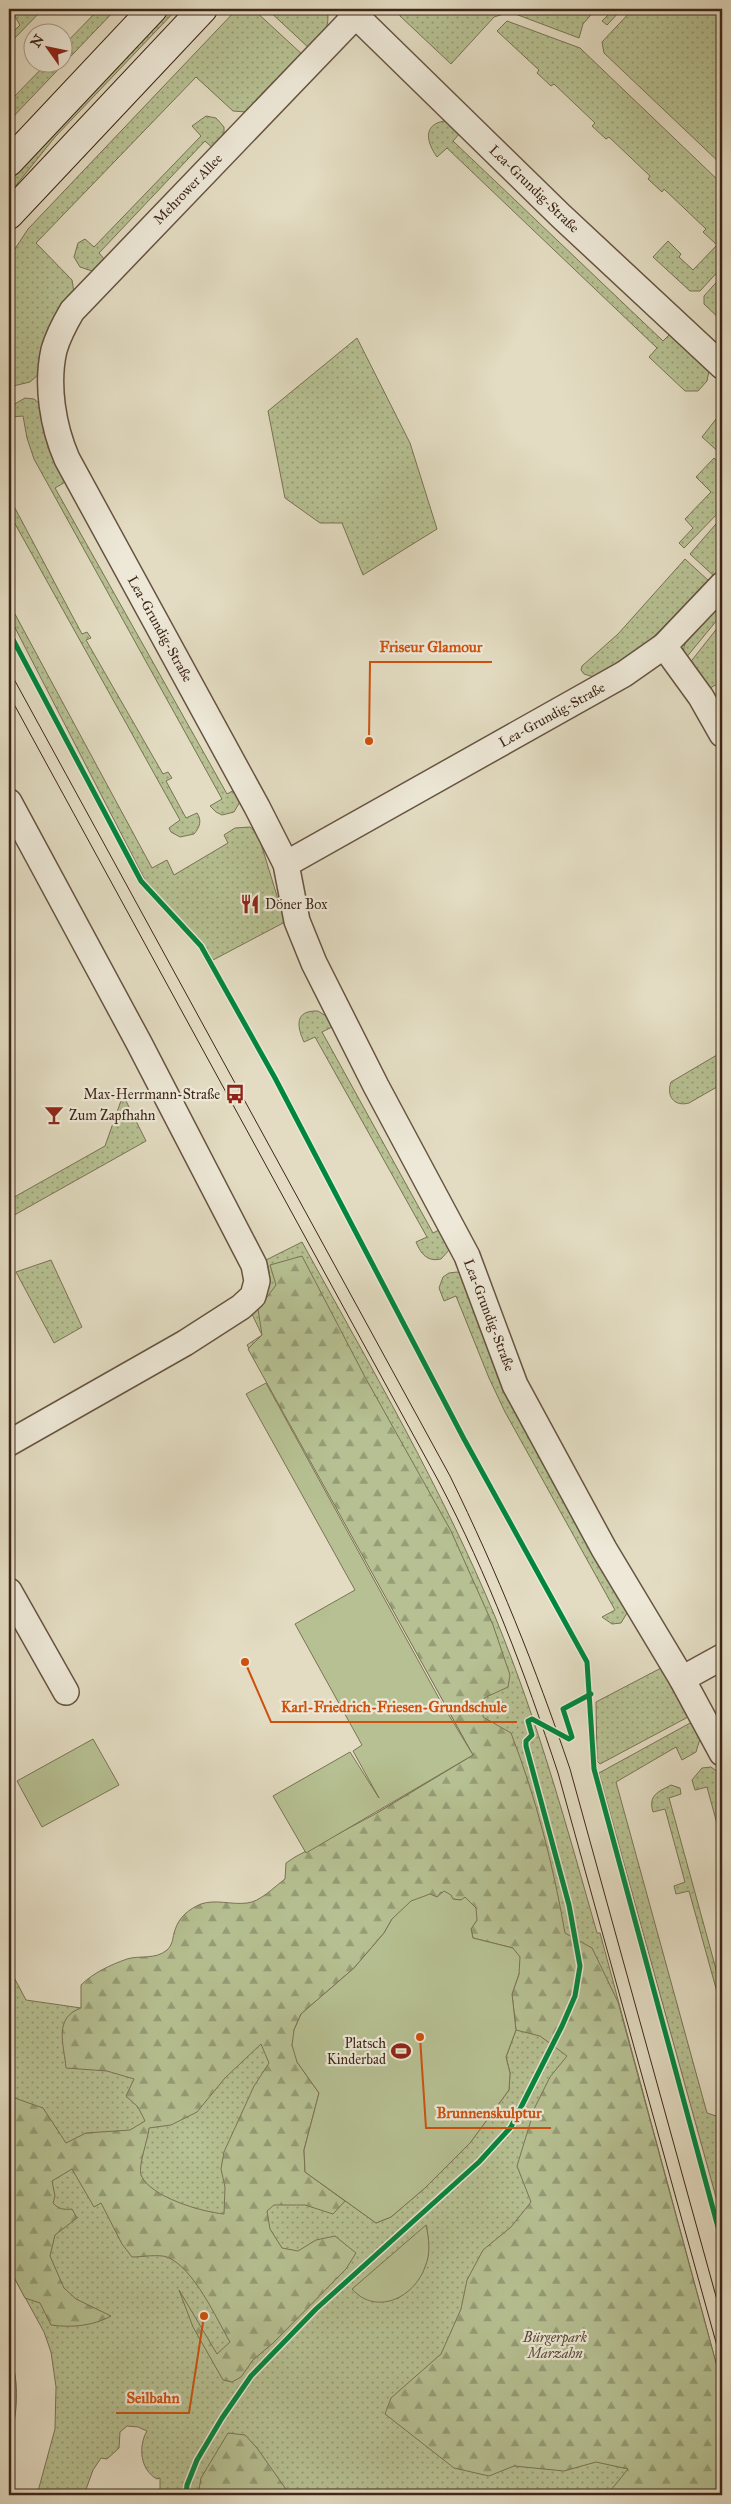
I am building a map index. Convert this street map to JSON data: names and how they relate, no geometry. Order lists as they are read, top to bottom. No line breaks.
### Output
{"streets":{"street":["Mehrower Allee","Lea-Grundig-Straße"]},"crossings":[["Mehrower Allee","Lea-Grundig-Straße"]],"parks":["Bürgerpark Marzahn"],"places":{"other":["Friseur Glamour","Karl-Friedrich-Friesen-Grundschule","Brunnenskulptur","Seilbahn"],"restaurant":["Döner Box"],"bus stop":["Max-Herrmann-Straße"],"bar":["Zum Zapfhahn"],"sports":["Platsch Kinderbad"]},"north":"top left"}
